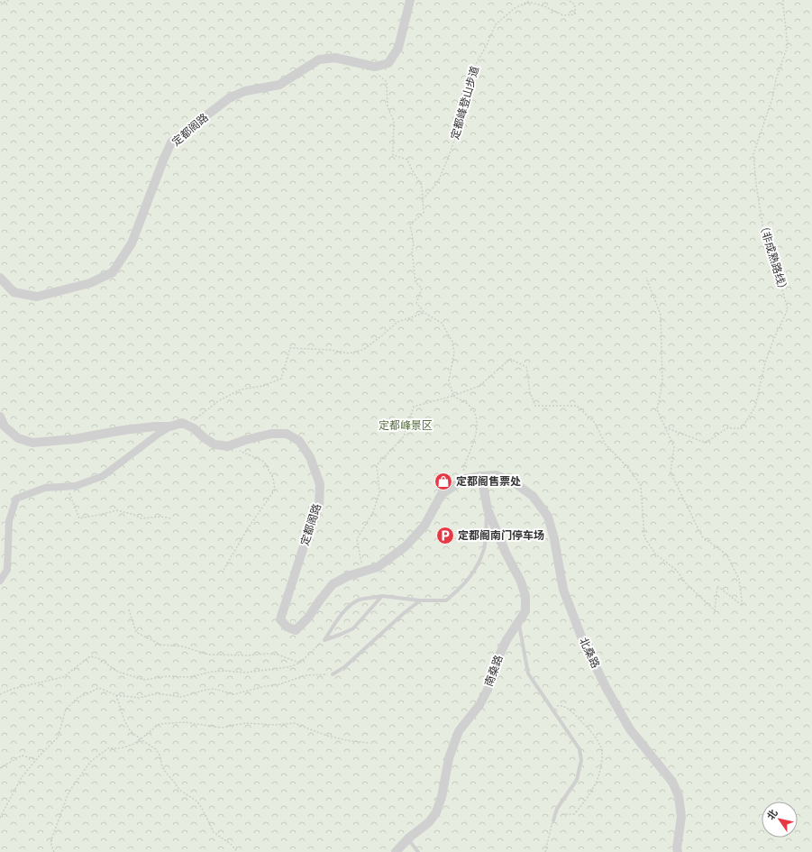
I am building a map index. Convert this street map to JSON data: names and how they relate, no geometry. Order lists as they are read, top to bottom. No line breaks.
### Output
{"streets":{"street":["定都阁路","北桑路","南桑路"],"path":["定都峰登山步道","（非成熟路线）"]},"crossings":[["定都阁路","北桑路"],["定都阁路","南桑路"],["北桑路","南桑路"]],"parks":["定都峰景区"],"places":{"shop":["定都阁售票处"],"parking":["定都阁南门停车场"]},"north":"top left"}
